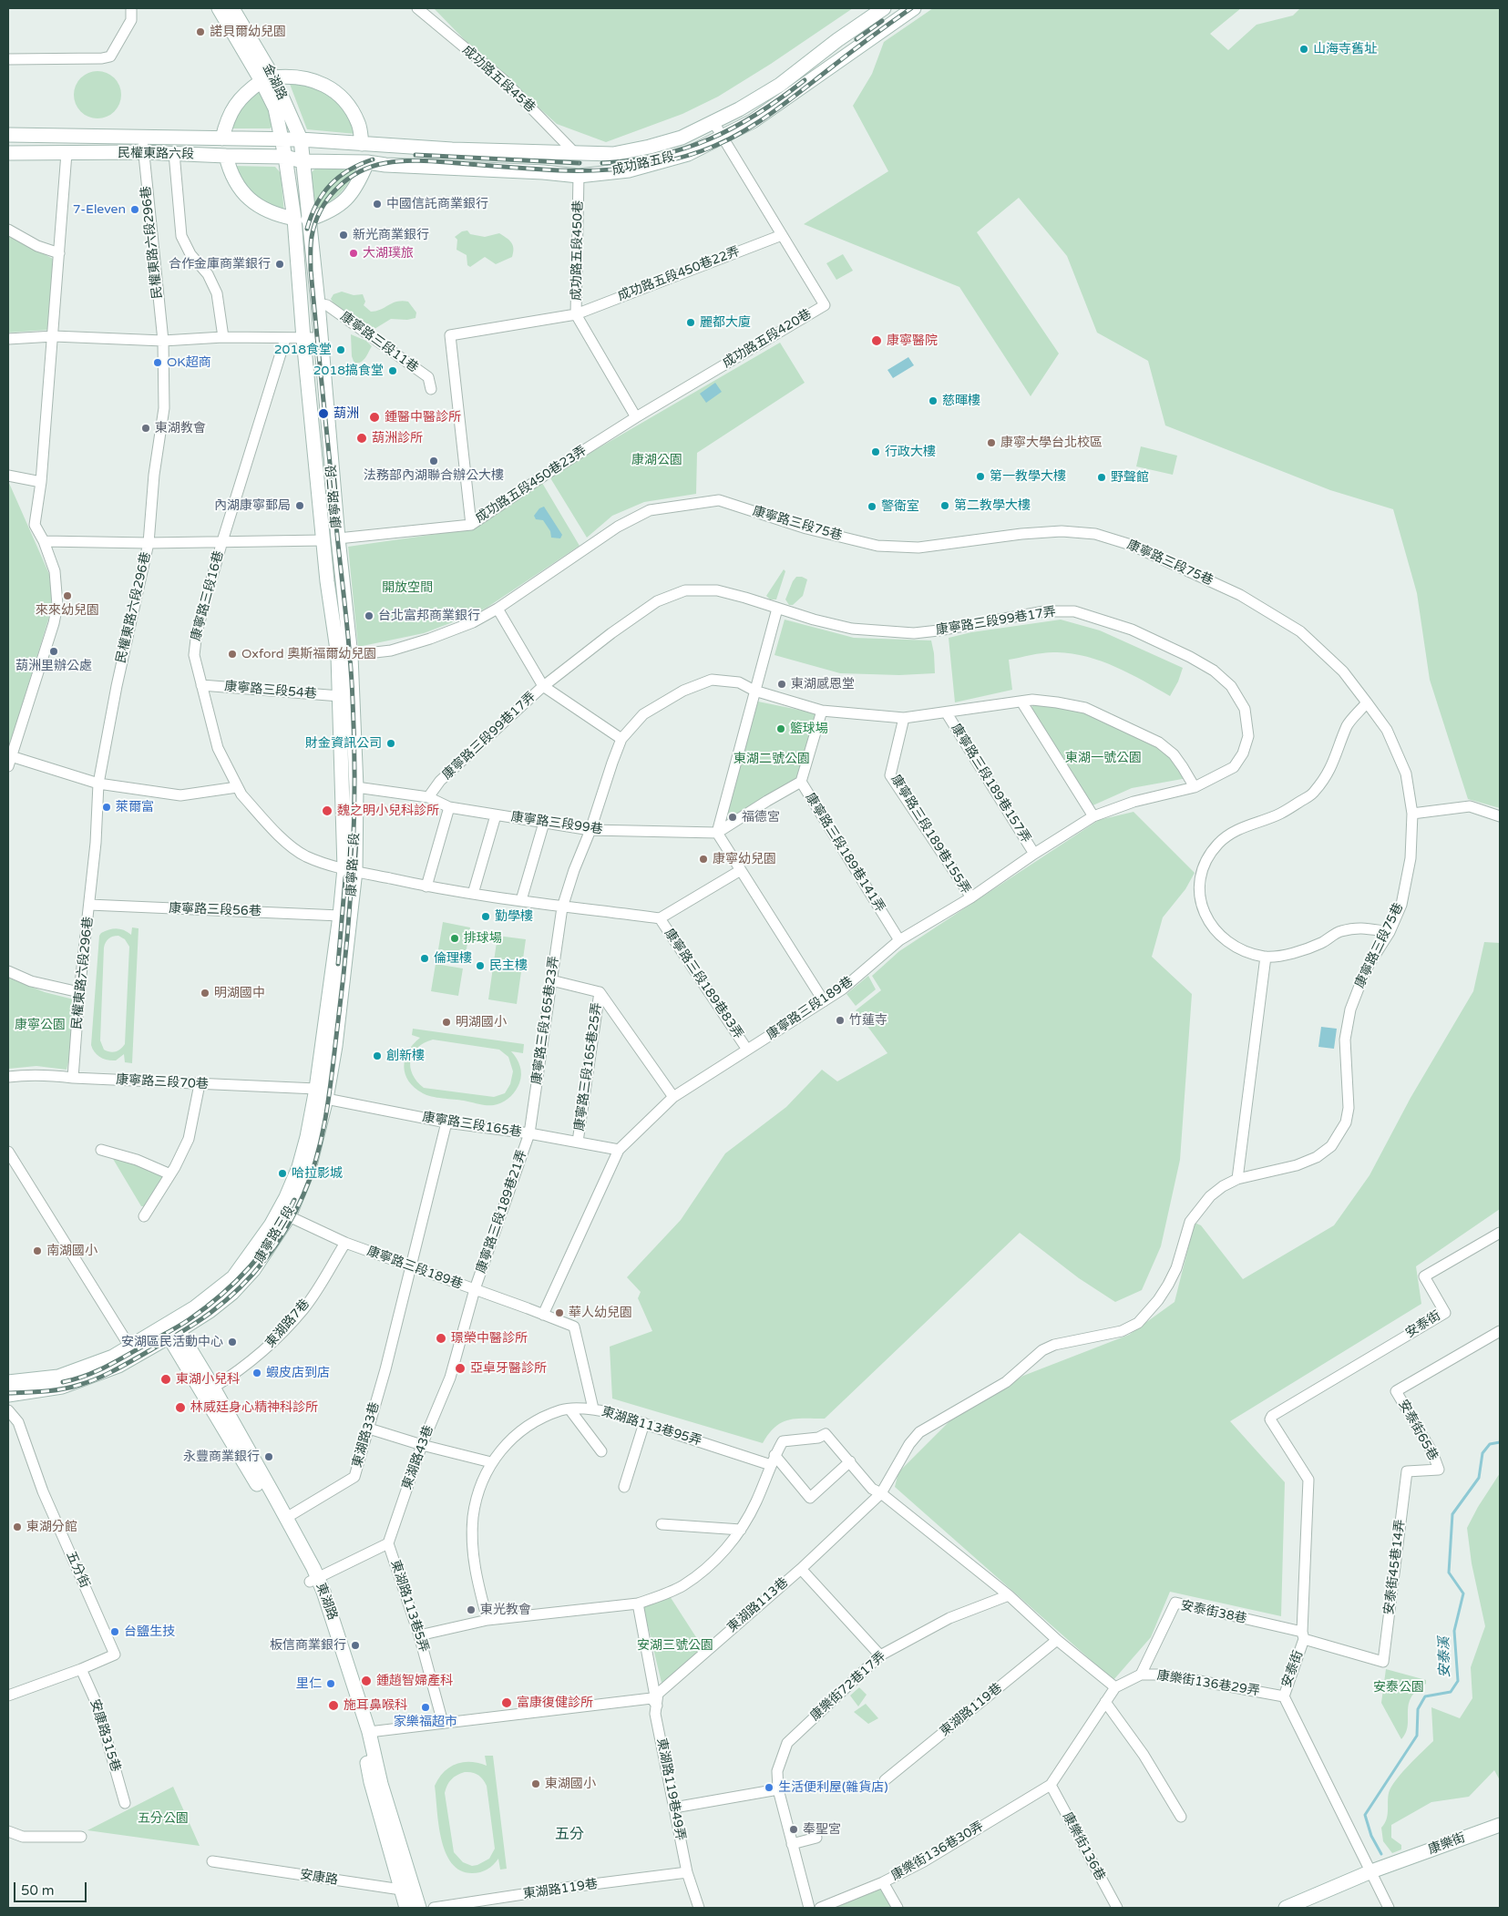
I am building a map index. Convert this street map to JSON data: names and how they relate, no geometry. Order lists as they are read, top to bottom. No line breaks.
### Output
{"streets":{"main road":["金湖路","民權東路六段","成功路五段","康寧路三段","東湖路","康樂街"],"street":["成功路五段45巷","民權東路六段296巷","成功路五段450巷","成功路五段450巷22弄","成功路五段420巷","康寧路三段11巷","成功路五段450巷23弄","康寧路三段75巷","康寧路三段16巷","康寧路三段99巷17弄","康寧路三段54巷","康寧路三段189巷157弄","康寧路三段99巷","康寧路三段189巷155弄","康寧路三段189巷141弄","康寧路三段56巷","康寧路三段189巷83弄","康寧路三段189巷","康寧路三段165巷23弄","康寧路三段165巷25弄","康寧路三段70巷","康寧路三段165巷","康寧路三段189巷21弄","東湖路7巷","安泰街","東湖路113巷95弄","安泰街65巷","東湖路33巷","東湖路43巷","安泰街45巷14弄","五分街","東湖路113巷","東湖路113巷5弄","安泰街38巷","康樂街136巷29弄","康樂街72巷17弄","東湖路119巷","安康路315巷","東湖路119巷49弄","康樂街136巷","康樂街136巷30弄","安康路"]},"crossings":[["成功路五段45巷","成功路五段"],["金湖路","民權東路六段"],["金湖路","成功路五段"],["金湖路","康寧路三段"],["民權東路六段","成功路五段"],["民權東路六段","民權東路六段296巷"],["民權東路六段","康寧路三段"],["成功路五段","成功路五段450巷"],["成功路五段","成功路五段420巷"],["成功路五段","康寧路三段"],["民權東路六段296巷","康寧路三段56巷"],["民權東路六段296巷","康寧路三段70巷"],["成功路五段450巷","成功路五段450巷22弄"],["成功路五段450巷","成功路五段420巷"],["成功路五段450巷","成功路五段450巷23弄"],["成功路五段450巷22弄","成功路五段420巷"],["成功路五段450巷22弄","成功路五段450巷23弄"],["成功路五段420巷","成功路五段450巷23弄"],["康寧路三段11巷","康寧路三段"],["成功路五段450巷23弄","康寧路三段"],["康寧路三段","康寧路三段75巷"],["康寧路三段","康寧路三段16巷"],["康寧路三段","康寧路三段54巷"],["康寧路三段","康寧路三段99巷"],["康寧路三段","康寧路三段56巷"],["康寧路三段","康寧路三段189巷"],["康寧路三段","康寧路三段70巷"],["康寧路三段","康寧路三段165巷"],["康寧路三段","東湖路"],["康寧路三段75巷","東湖路113巷"],["康寧路三段16巷","康寧路三段54巷"],["康寧路三段16巷","康寧路三段189巷83弄"],["康寧路三段16巷","康寧路三段165巷23弄"],["康寧路三段99巷17弄","康寧路三段99巷"],["康寧路三段99巷17弄","康寧路三段189巷"],["康寧路三段99巷17弄","康寧路三段165巷23弄"],["康寧路三段189巷157弄","康寧路三段189巷"],["康寧路三段99巷","康寧路三段165巷23弄"],["康寧路三段189巷155弄","康寧路三段189巷"],["康寧路三段189巷141弄","康寧路三段189巷"],["康寧路三段189巷83弄","康寧路三段189巷"],["康寧路三段189巷","康寧路三段165巷"],["康寧路三段189巷","康寧路三段189巷21弄"],["康寧路三段189巷","東湖路7巷"],["康寧路三段189巷","東湖路113巷95弄"],["康寧路三段189巷","東湖路33巷"],["康寧路三段189巷","東湖路43巷"],["康寧路三段165巷23弄","康寧路三段165巷"],["康寧路三段165巷23弄","康寧路三段189巷21弄"],["康寧路三段165巷25弄","康寧路三段165巷"],["康寧路三段70巷","康寧路三段165巷"],["康寧路三段165巷","康寧路三段189巷21弄"],["康寧路三段165巷","東湖路33巷"],["康寧路三段189巷21弄","東湖路43巷"],["東湖路7巷","東湖路"],["安泰街","安泰街45巷14弄"],["安泰街","安泰街38巷"],["安泰街","康樂街136巷29弄"],["安泰街","康樂街"],["安泰街65巷","安泰街45巷14弄"],["東湖路33巷","東湖路"],["東湖路43巷","東湖路113巷5弄"],["安泰街45巷14弄","安泰街38巷"],["五分街","安康路315巷"],["東湖路","安康路"],["東湖路113巷","東湖路119巷49弄"],["安泰街38巷","康樂街136巷29弄"],["康樂街136巷29弄","康樂街136巷"],["康樂街136巷29弄","康樂街136巷30弄"],["東湖路119巷","東湖路119巷49弄"],["康樂街136巷","康樂街136巷30弄"]],"districts":["五分"],"water":["安泰溪"],"parks":["康湖公園","開放空間","東湖一號公園","東湖二號公園","康寧公園","安湖三號公園","安泰公園","五分公園"],"places":["諾貝爾幼兒園","山海寺舊址","中國信託商業銀行","7-Eleven","新光商業銀行","大湖璞旅","合作金庫商業銀行","麗都大廈","康寧醫院","2018食堂","OK超商","2018搞食堂","慈暉樓","葫洲","鍾醫中醫診所","東湖教會","葫洲診所","康寧大學台北校區","行政大樓","法務部內湖聯合辦公大樓","第一教學大樓","野聲館","內湖康寧郵局","第二教學大樓","警衛室","來來幼兒園","台北富邦商業銀行","葫洲里辦公處","Oxford 奧斯福爾幼兒園","東湖感恩堂","籃球場","財金資訊公司","萊爾富","魏之明小兒科診所","福德宮","康寧幼兒園","勤學樓","排球場","倫理樓","民主樓","明湖國中","竹蓮寺","明湖國小","創新樓","哈拉影城","南湖國小","華人幼兒園","璟榮中醫診所","安湖區民活動中心","亞卓牙醫診所","蝦皮店到店","東湖小兒科","林威廷身心精神科診所","永豐商業銀行","東湖分館","東光教會","台鹽生技","板信商業銀行","鍾趙智婦產科","里仁","富康復健診所","施耳鼻喉科","家樂福超市","東湖國小","生活便利屋(雜貨店)","奉聖宮"],"scale_bar":"50 m"}
